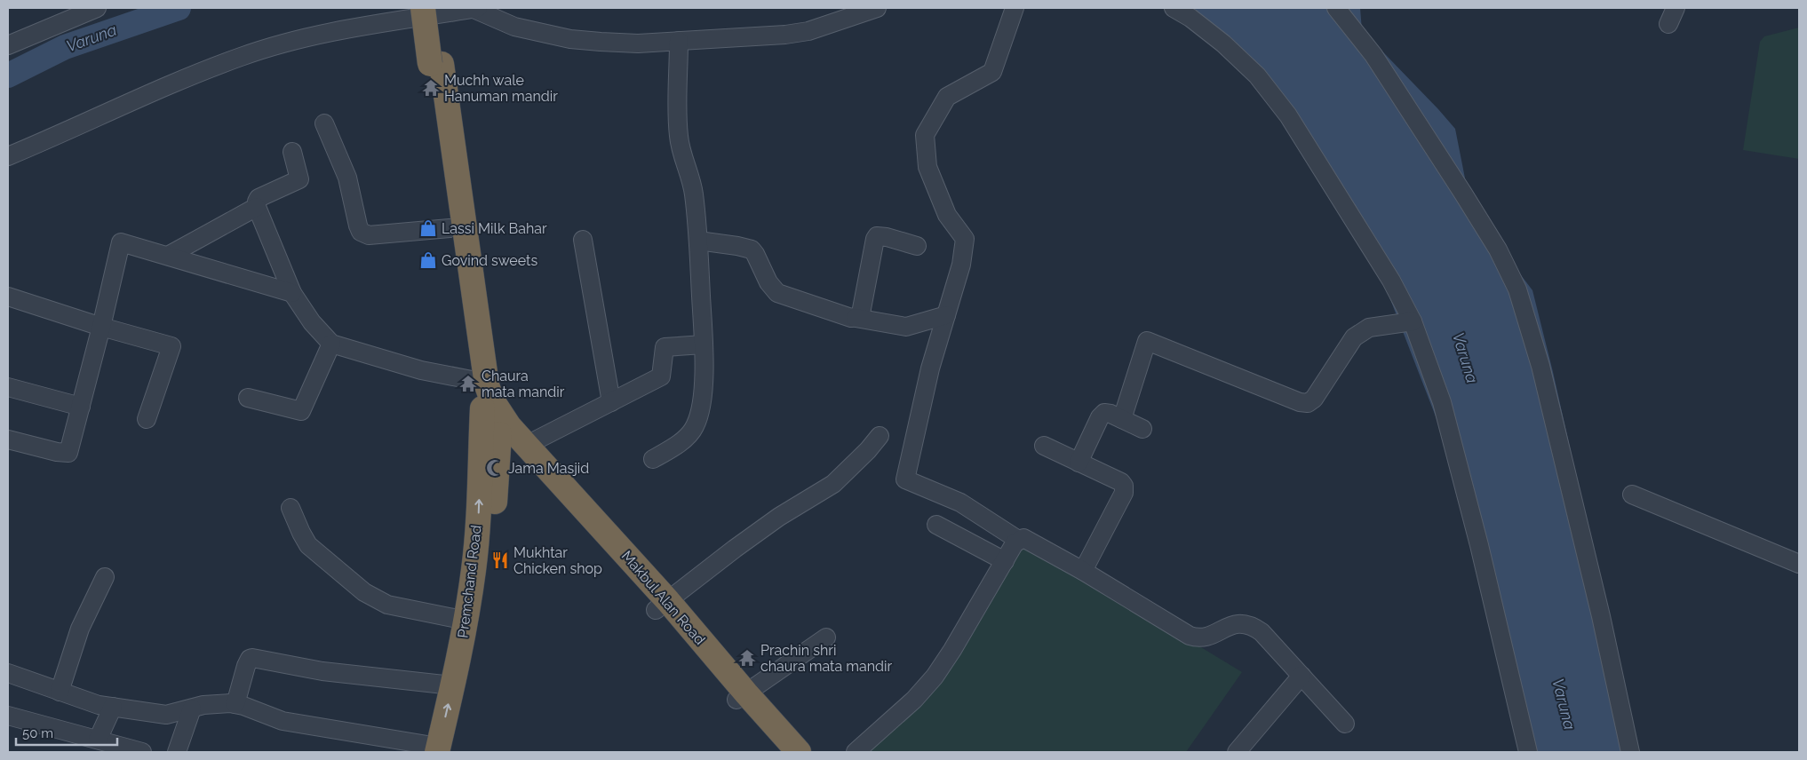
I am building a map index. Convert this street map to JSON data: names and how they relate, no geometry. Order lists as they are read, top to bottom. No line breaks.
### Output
{"streets":{"highway":["Premchand Road","Makbul Alan Road"]},"crossings":[["Premchand Road","Makbul Alan Road"]],"water":["Varuna"],"places":{"temple":["Muchh wale Hanuman mandir","Chaura mata mandir","Prachin shri chaura mata mandir"],"shop":["Lassi Milk Bahar","Govind sweets"],"mosque":["Jama Masjid"],"restaurant":["Mukhtar Chicken shop"]},"scale_bar":"50 m"}
